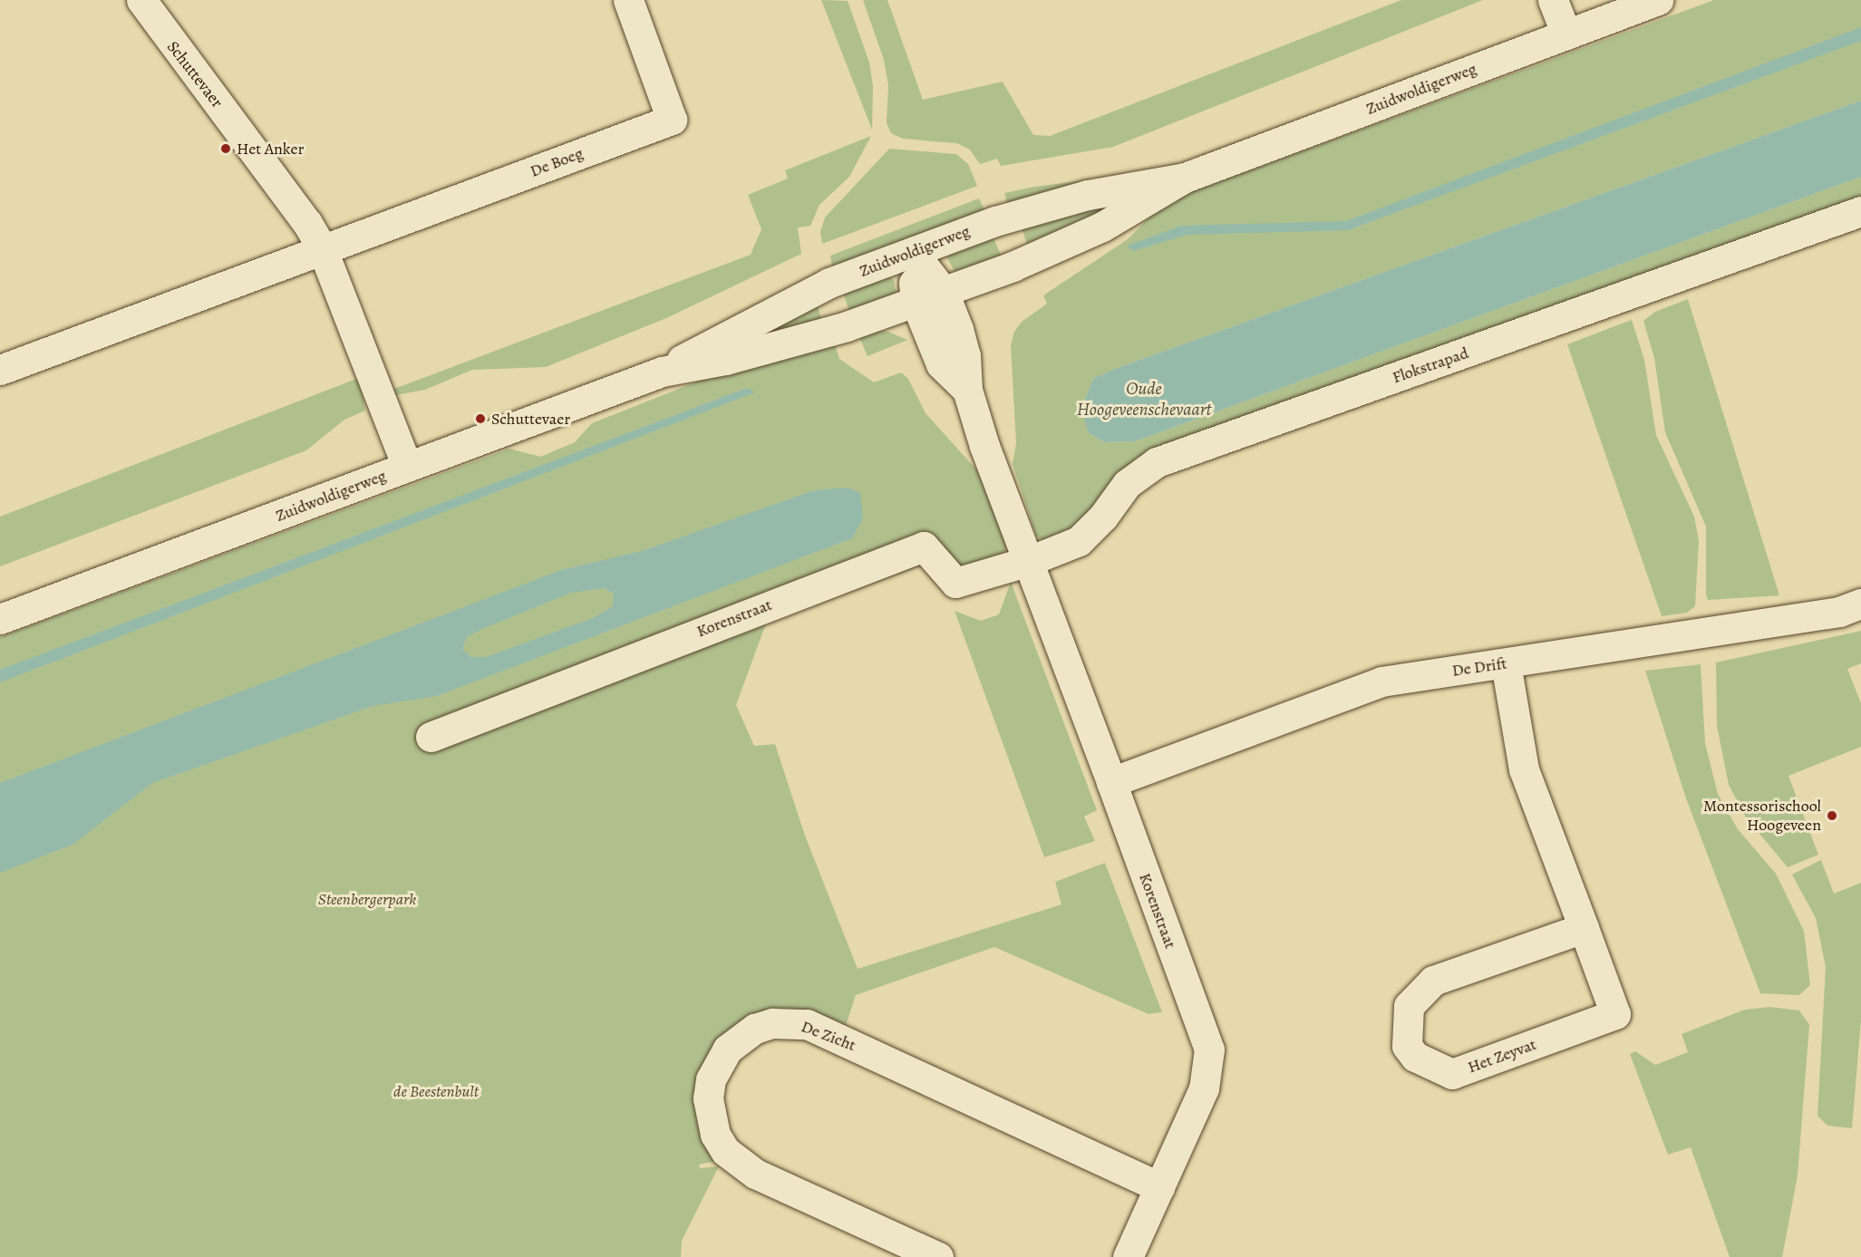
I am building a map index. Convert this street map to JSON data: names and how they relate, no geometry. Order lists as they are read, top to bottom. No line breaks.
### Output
{"streets":{"street":["Schuttevaer","Zuidwoldigerweg","De Boeg","Flokstrapad","Korenstraat","De Drift","De Zicht","Het Zeyvat"]},"crossings":[["Schuttevaer","Zuidwoldigerweg"],["Schuttevaer","De Boeg"],["Zuidwoldigerweg","Korenstraat"],["Flokstrapad","Korenstraat"],["Korenstraat","De Drift"],["Korenstraat","De Zicht"],["De Drift","Het Zeyvat"]],"water":["Oude Hoogeveenschevaart"],"parks":["Steenbergerpark","de Beestenbult"],"places":["Het Anker","Schuttevaer","Montessorischool Hoogeveen"]}
